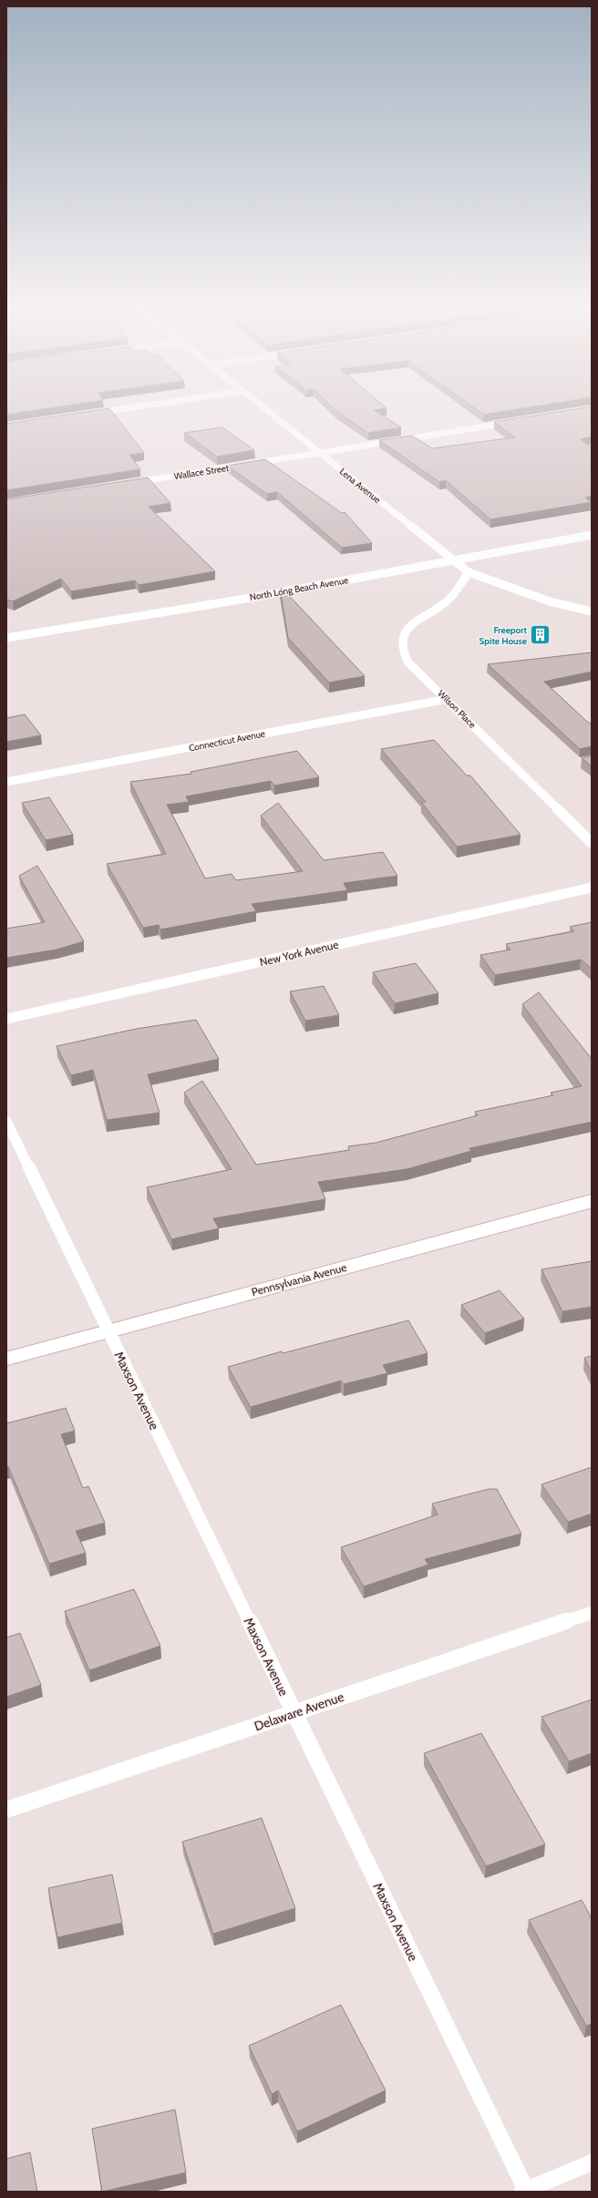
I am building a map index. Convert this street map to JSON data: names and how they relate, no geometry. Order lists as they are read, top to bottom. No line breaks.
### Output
{"streets":{"street":["Wallace Street","Lena Avenue","North Long Beach Avenue","Wilson Place","Connecticut Avenue","New York Avenue","Pennsylvania Avenue","Maxson Avenue","Delaware Avenue"]},"crossings":[["Wallace Street","Lena Avenue"],["Lena Avenue","North Long Beach Avenue"],["Lena Avenue","Wilson Place"],["Wilson Place","Connecticut Avenue"],["Pennsylvania Avenue","Maxson Avenue"],["Maxson Avenue","Delaware Avenue"]],"places":{"building":["Freeport Spite House"]}}
